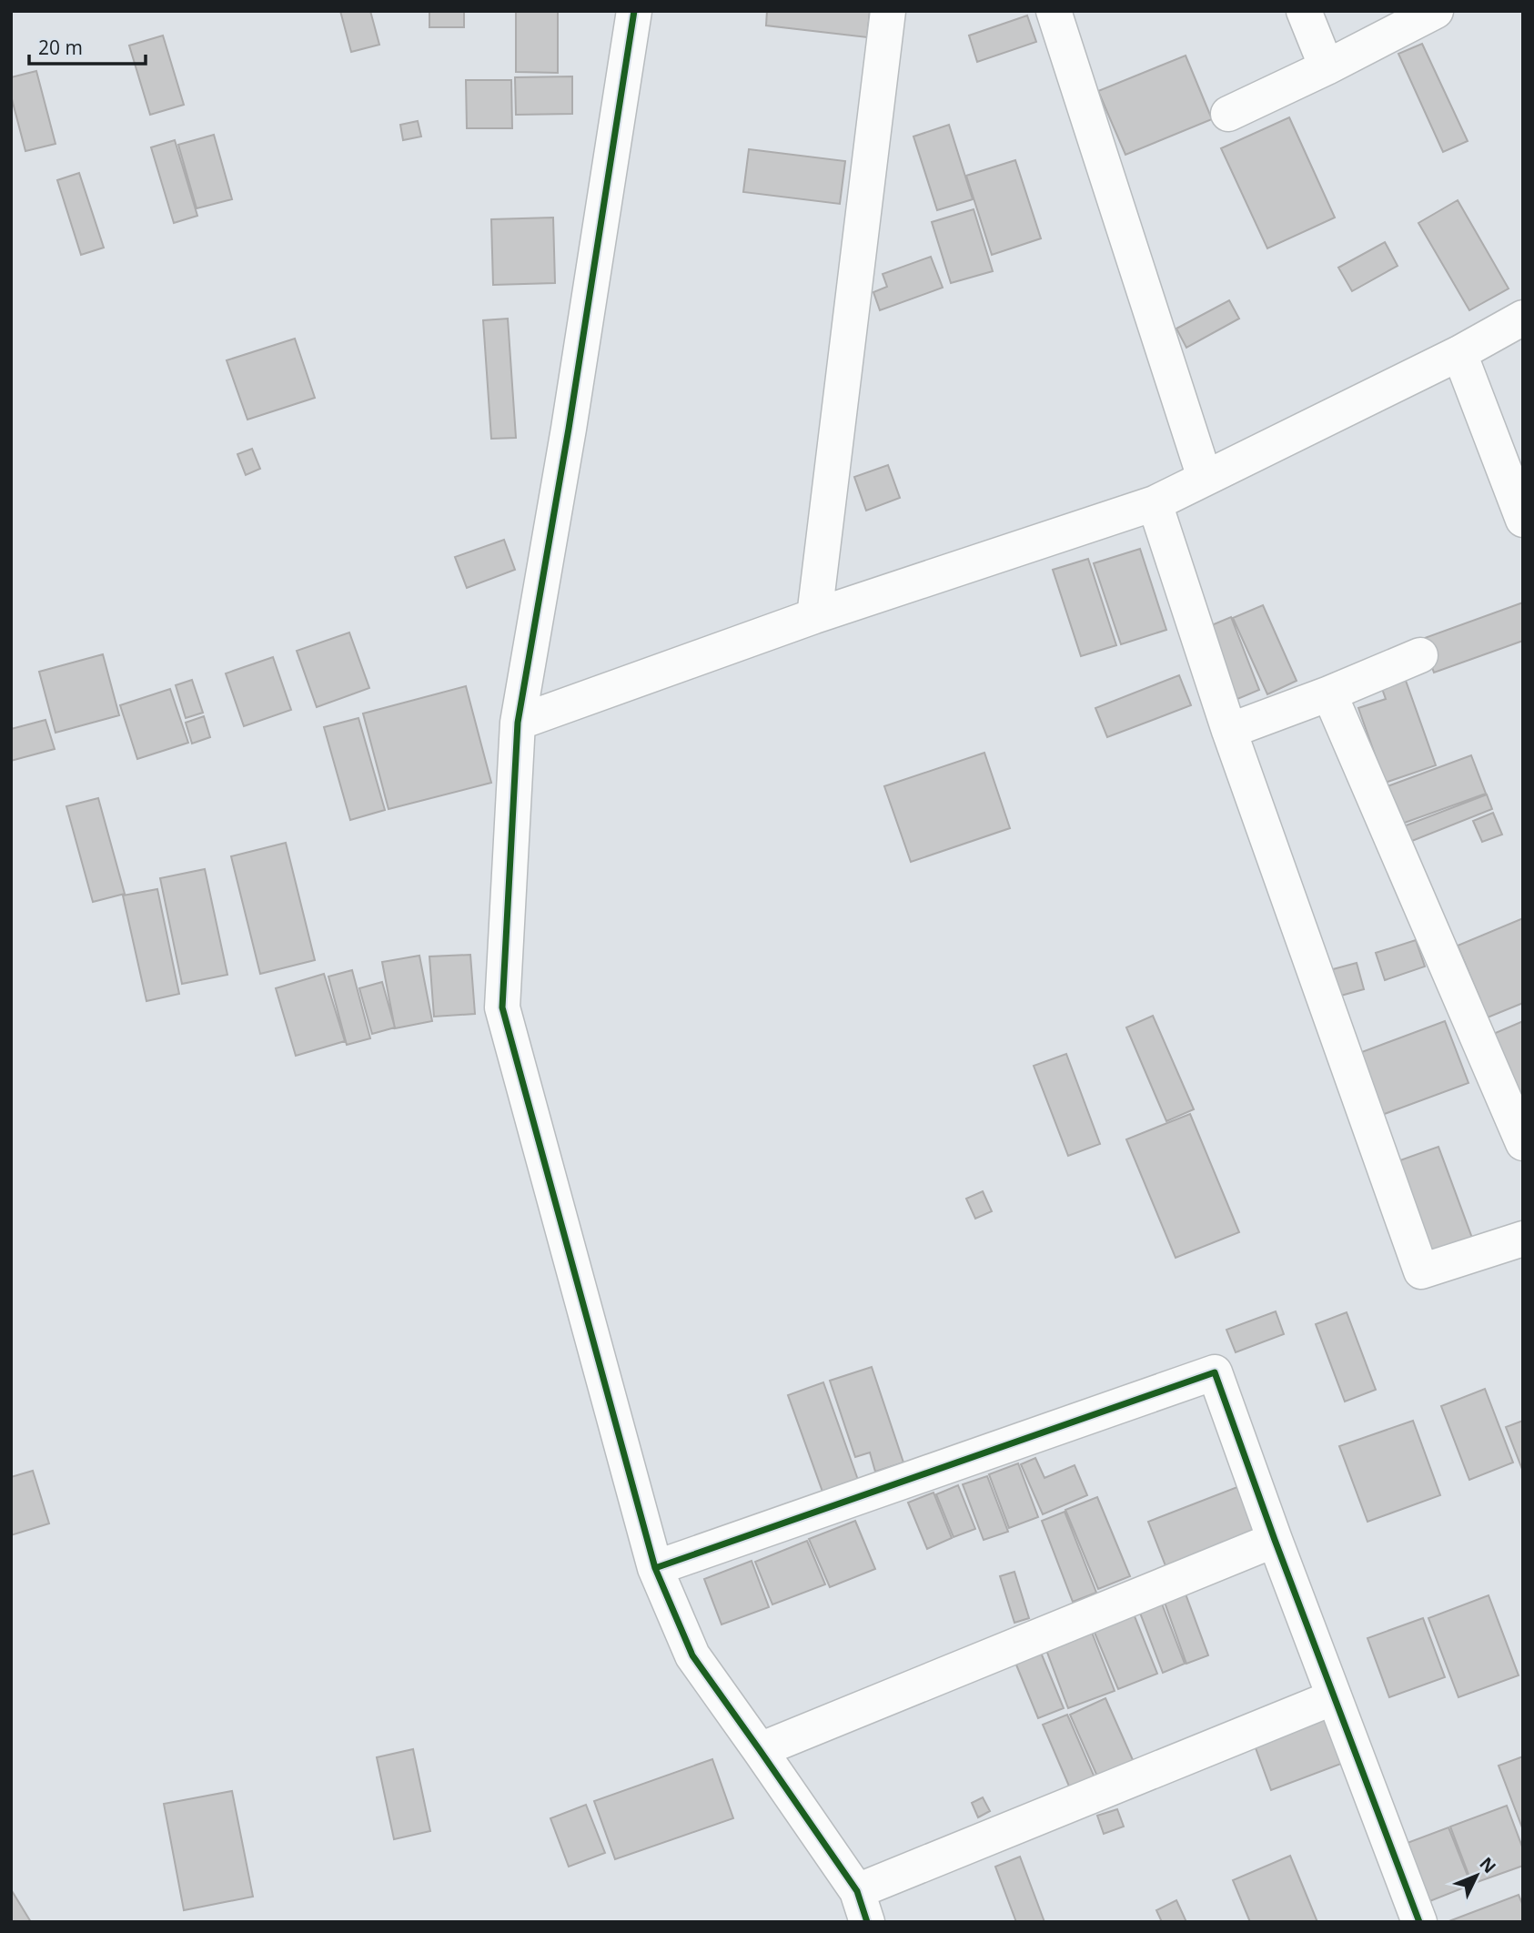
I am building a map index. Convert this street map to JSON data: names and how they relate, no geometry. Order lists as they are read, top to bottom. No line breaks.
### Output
{"scale_bar":"20 m","north":"top right"}
